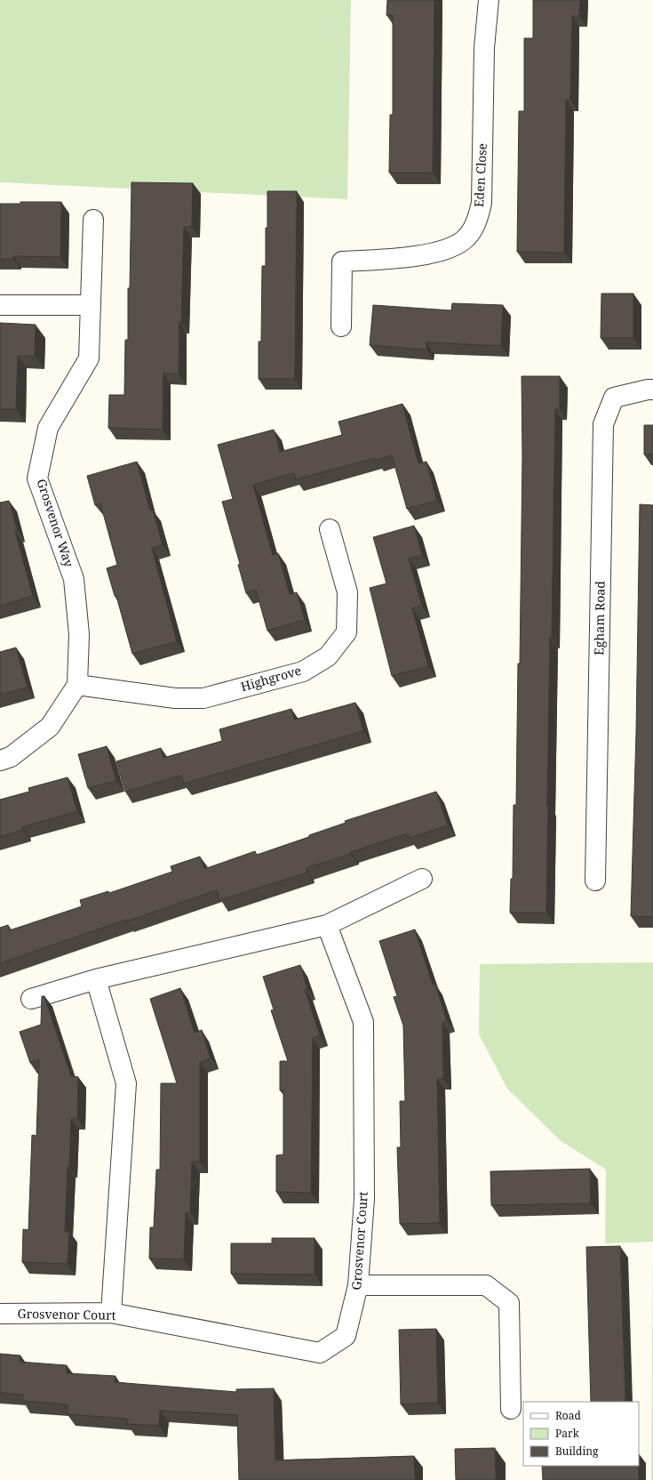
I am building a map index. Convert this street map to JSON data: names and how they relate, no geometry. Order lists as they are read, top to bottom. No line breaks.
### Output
{"streets":{"street":["Eden Close","Grosvenor Way","Egham Road","Highgrove","Grosvenor Court"]},"crossings":[["Grosvenor Way","Highgrove"]],"legend":["Road","Park","Building"]}
